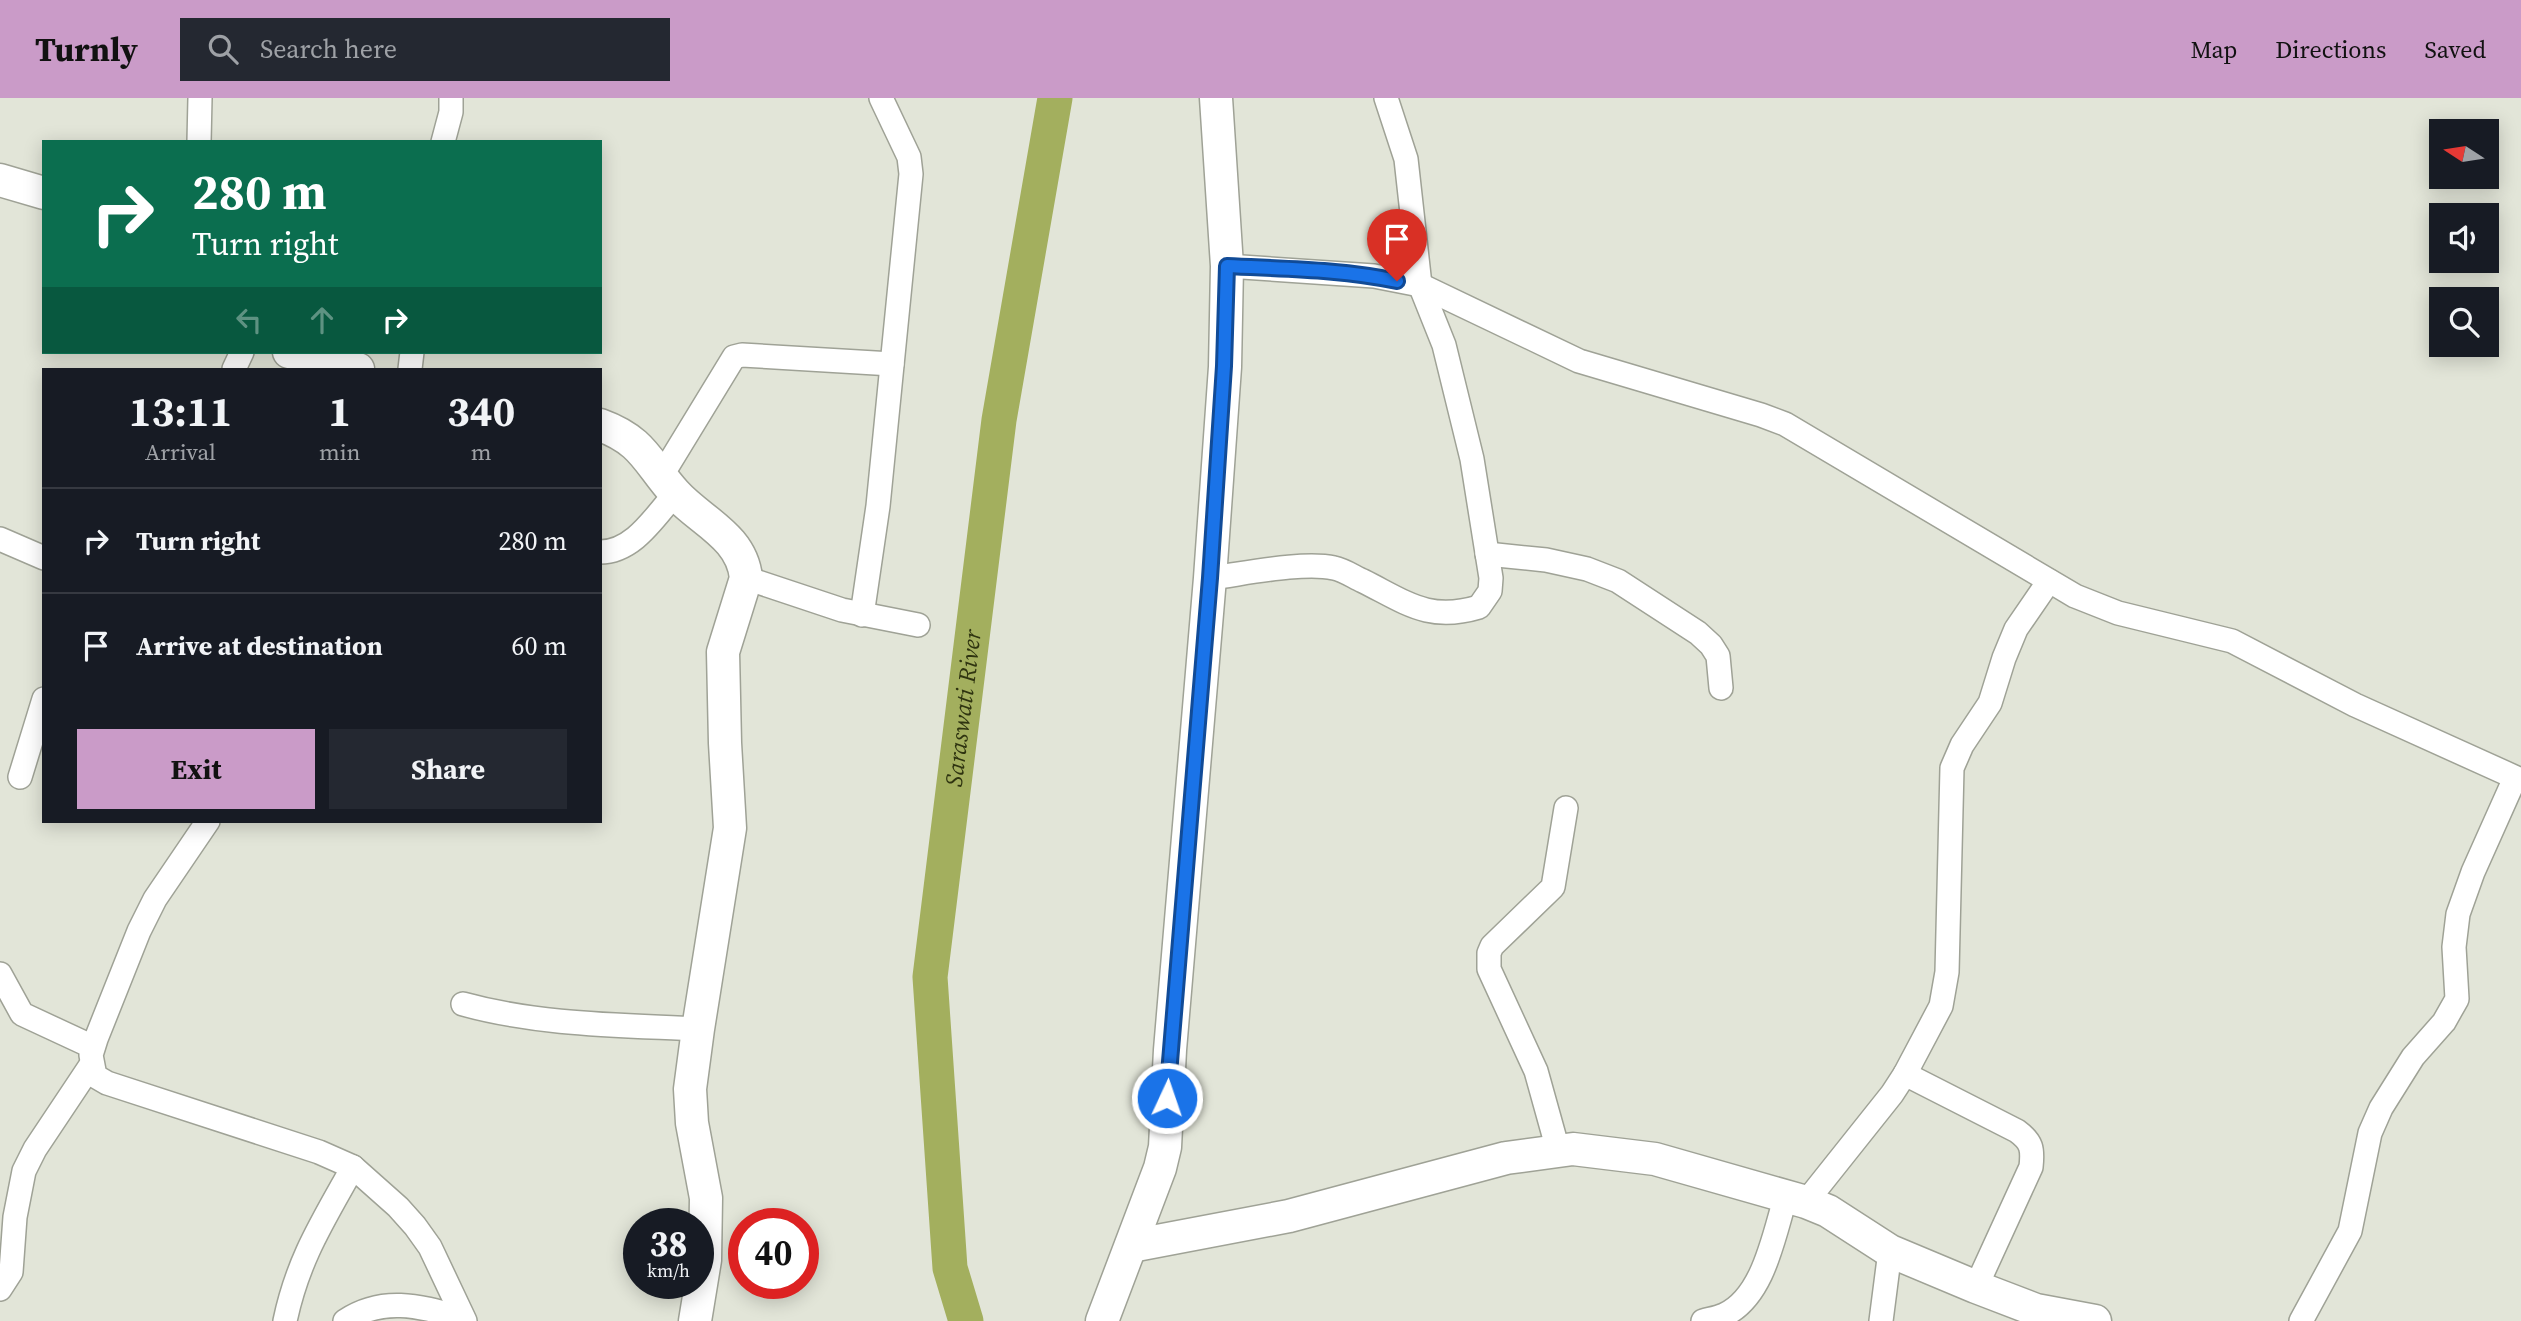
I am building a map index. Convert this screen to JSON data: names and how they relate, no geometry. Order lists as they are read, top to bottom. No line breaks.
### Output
{"water":["Saraswati River"],"north":"left","page":{"header":"Turnly","search":"Search here","nav":["Map","Directions","Saved"],"turn":["280 m","Turn right"],"eta":["13:11","Arrival","1","min","340","m"],"list":[{"name":"Turn right","value":"280 m"},{"name":"Arrive at destination","value":"60 m"}],"buttons":["Exit","Share"],"speed":"38 km/h","limit":"40"}}
